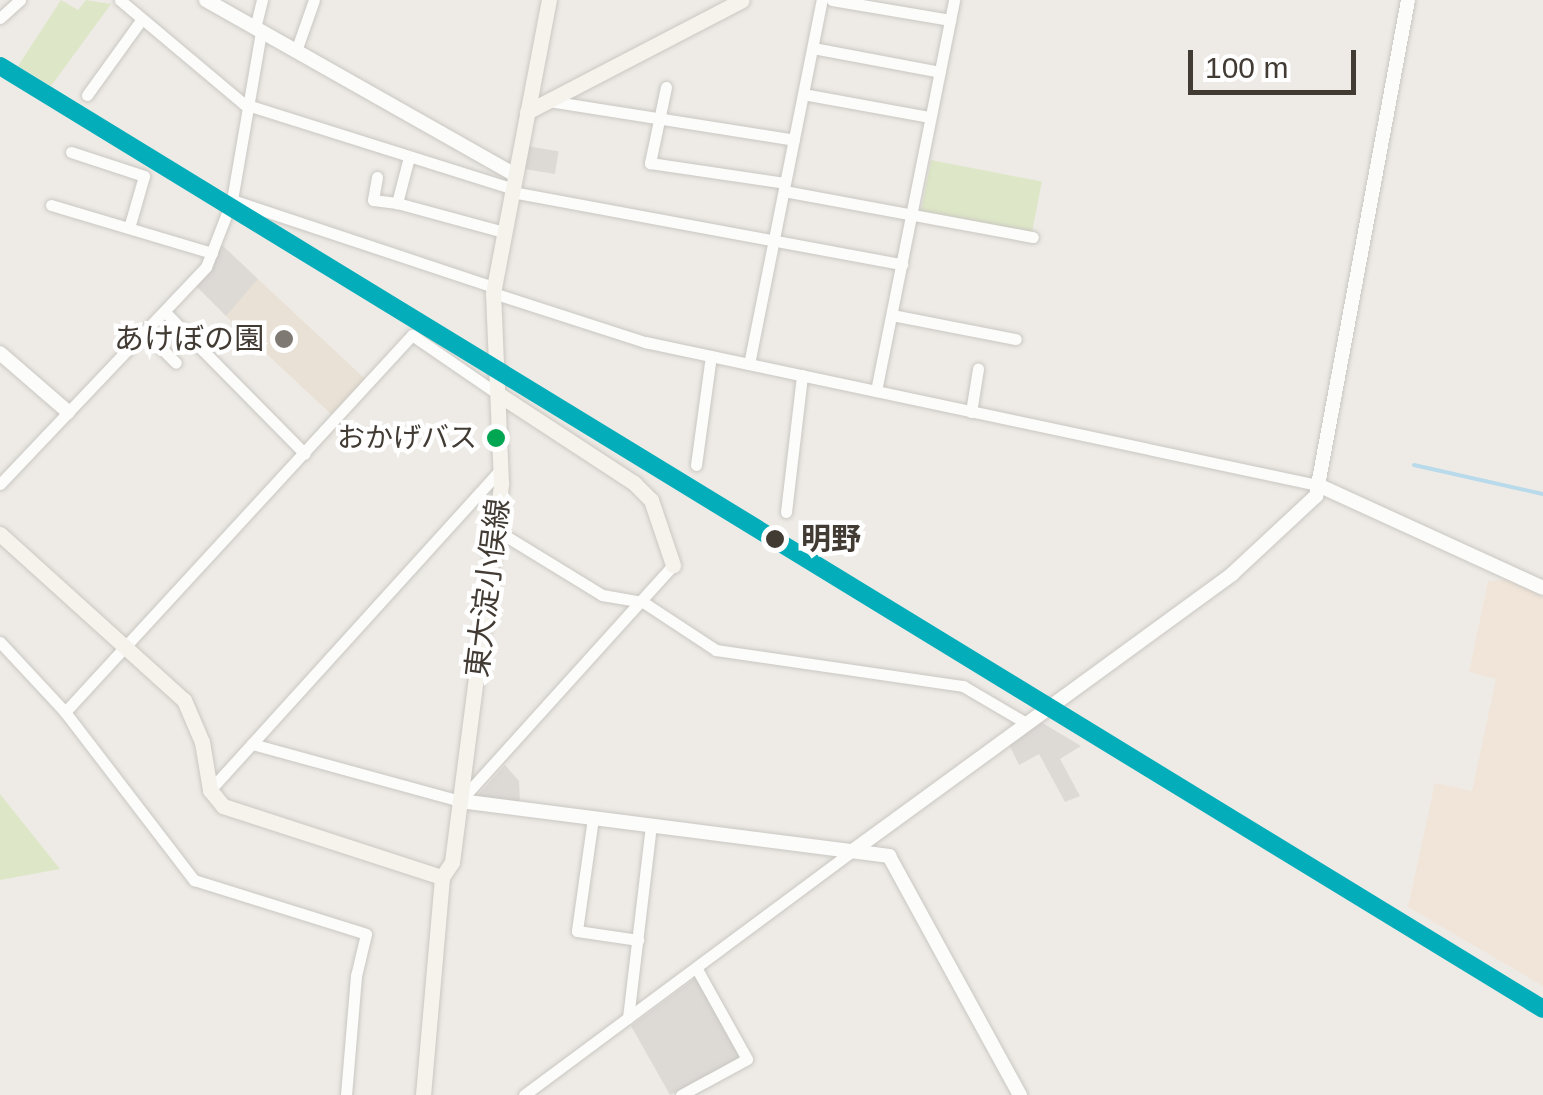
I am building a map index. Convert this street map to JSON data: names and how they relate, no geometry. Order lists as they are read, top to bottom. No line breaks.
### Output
{"streets":{"main road":["東大淀小俣線"]},"places":["あけぼの園","おかげバス","明野"],"scale_bar":"100 m"}
